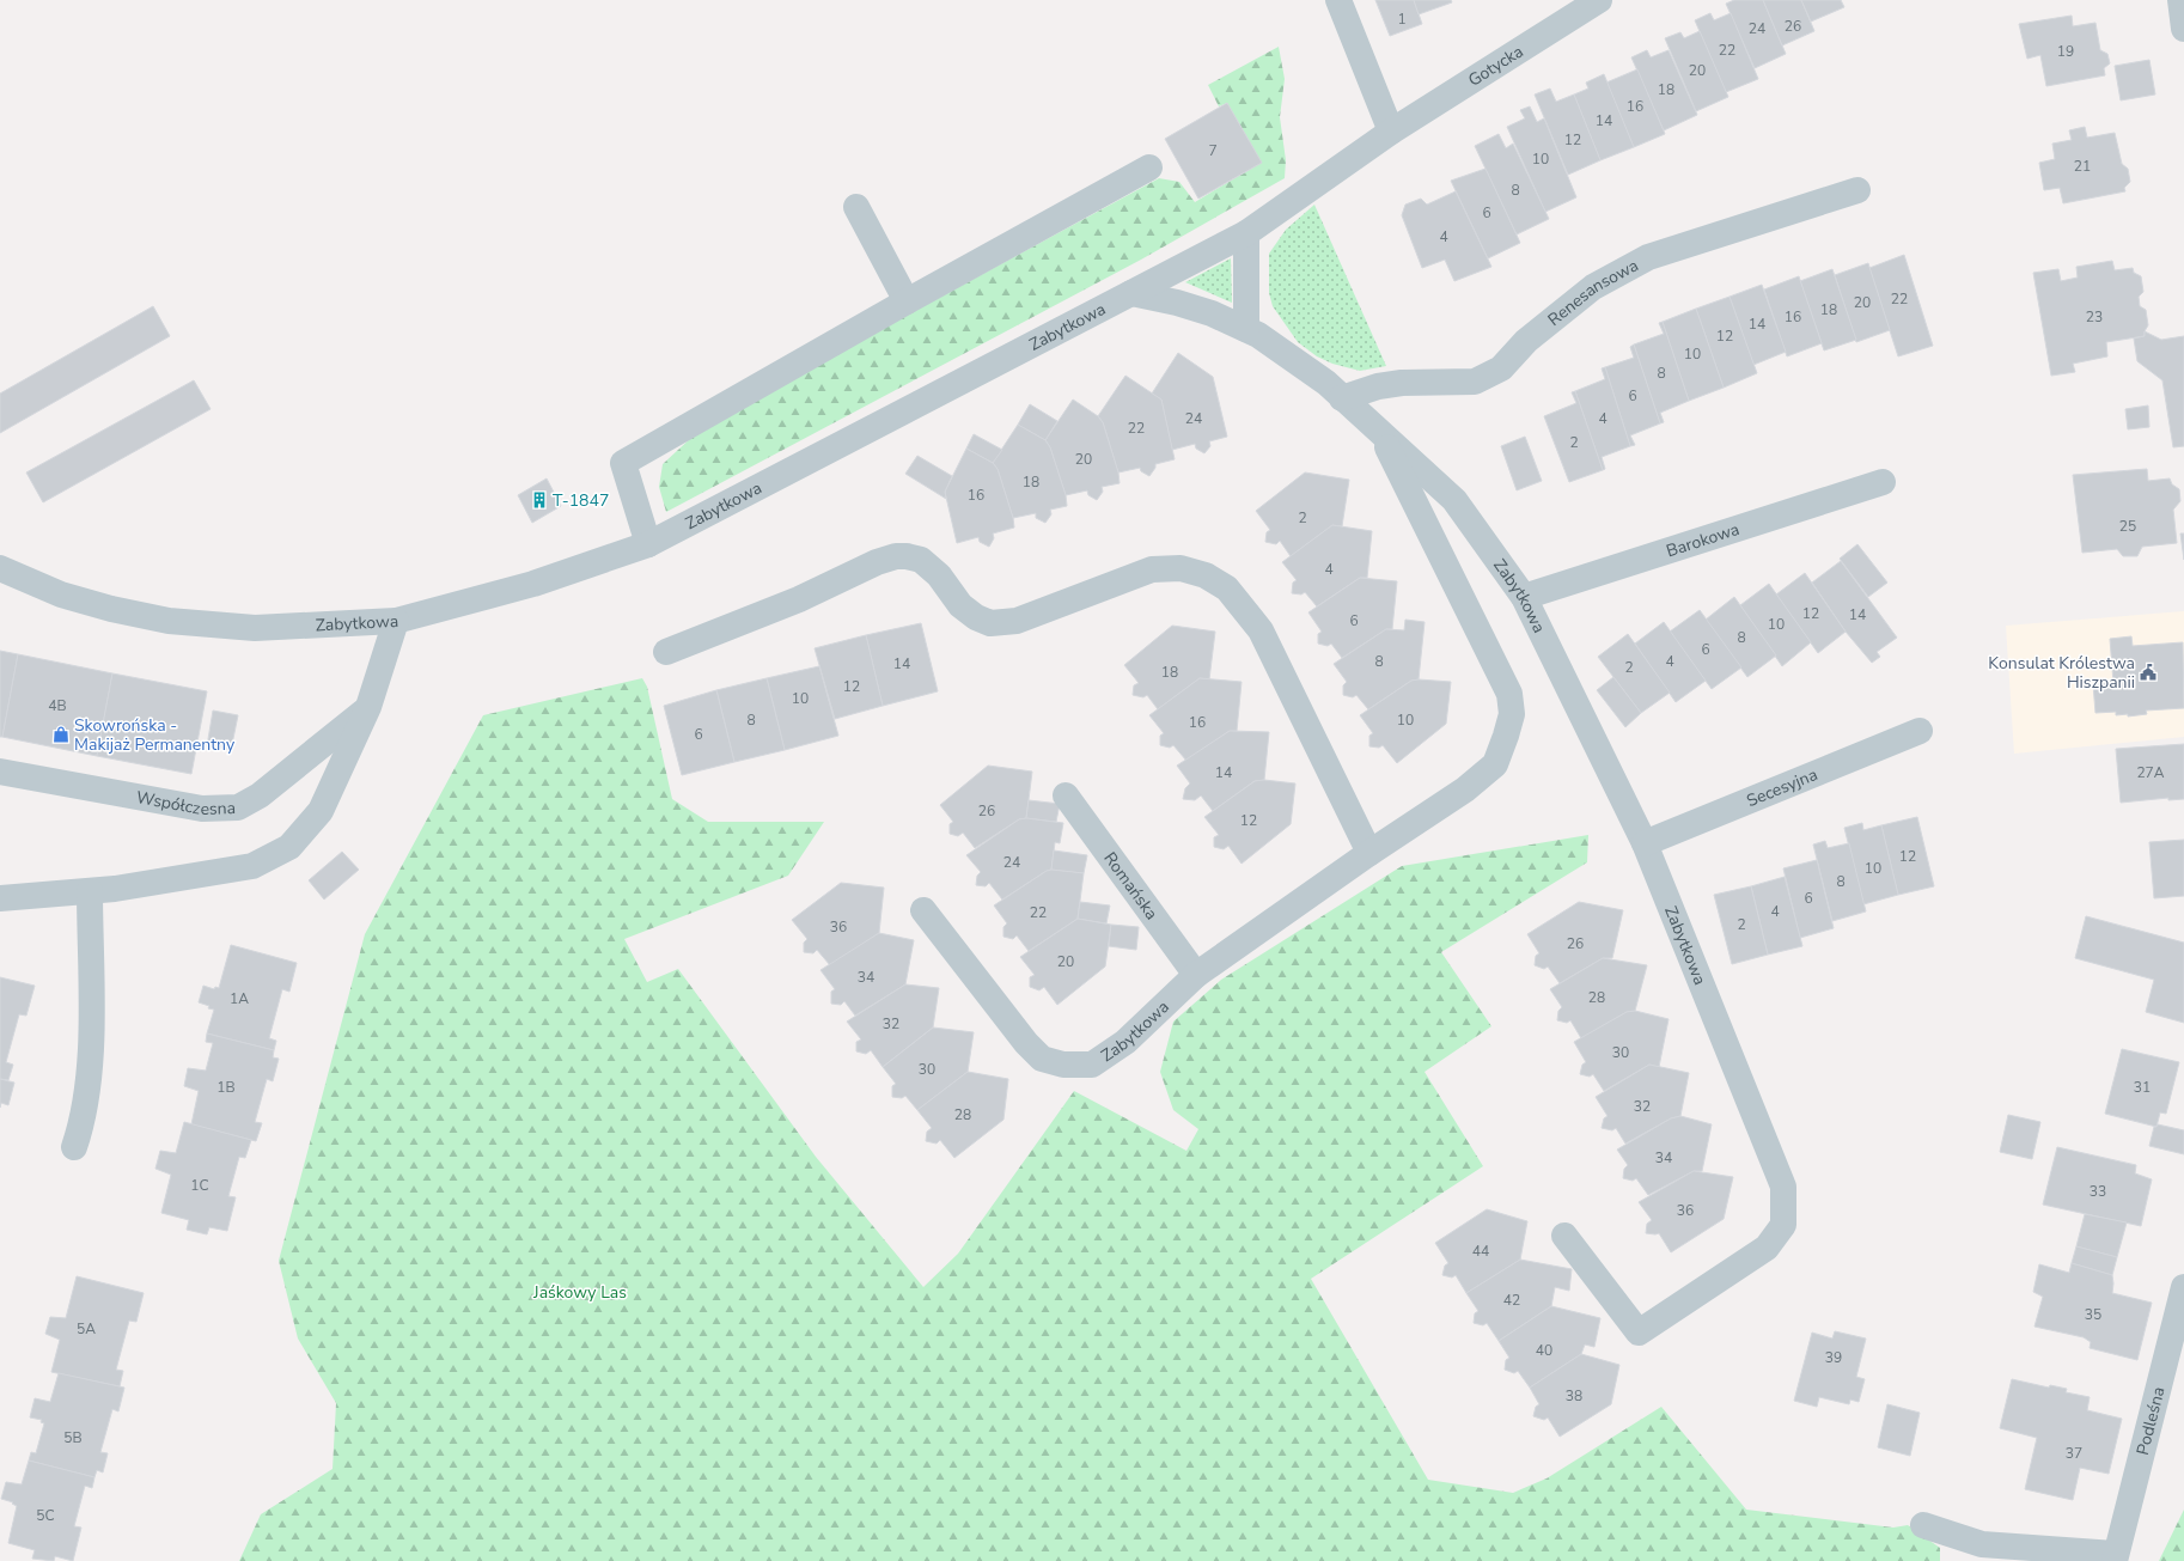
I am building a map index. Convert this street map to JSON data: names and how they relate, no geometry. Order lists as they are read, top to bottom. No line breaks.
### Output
{"streets":{"street":["Gotycka","Renesansowa","Zabytkowa","Barokowa","Secesyjna","Współczesna","Romańska","Podleśna"]},"crossings":[["Gotycka","Zabytkowa"],["Renesansowa","Zabytkowa"],["Zabytkowa","Barokowa"],["Zabytkowa","Secesyjna"],["Zabytkowa","Romańska"]],"parks":["Jaśkowy Las"],"places":{"building":["T-1847"],"public building":["Konsulat Królestwa Hiszpanii"],"shop":["Skowrońska - Makijaż Permanentny"]},"house_numbers":["1","26","24","22","19","20","18","16","14","12","7","10","21","8","6","4","22","20","18","16","23","14","12","10","8","6","24","4","22","2","20","18","16","2","25","4","12","14","6","10","8","6","8","4","14","2","18","12","10","4B","8","10","16","6","14","27A","26","12","12","24","10","8","6","4","22","2","36","26","20","34","28","1A","32","30","30","1B","31","32","28","34","1C","33","36","44","42","35","5A","40","39","38","5B","37","5C"]}
